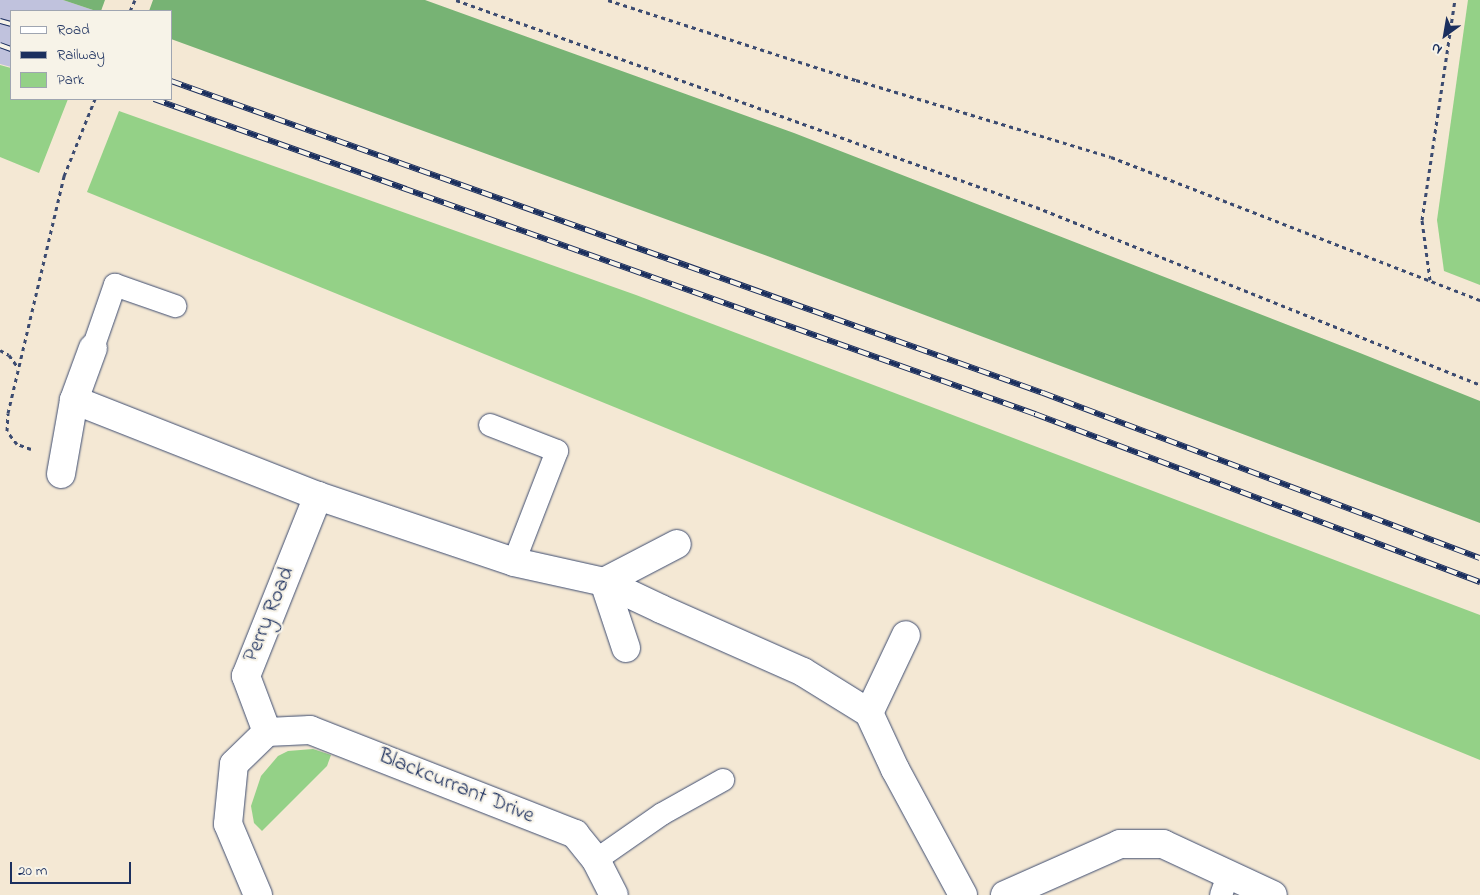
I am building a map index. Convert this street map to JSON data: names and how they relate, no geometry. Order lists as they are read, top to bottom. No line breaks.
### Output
{"streets":{"street":["Perry Road","Blackcurrant Drive"]},"crossings":[["Perry Road","Blackcurrant Drive"]],"legend":["Road","Railway","Park"],"scale_bar":"20 m","north":"bottom left"}
